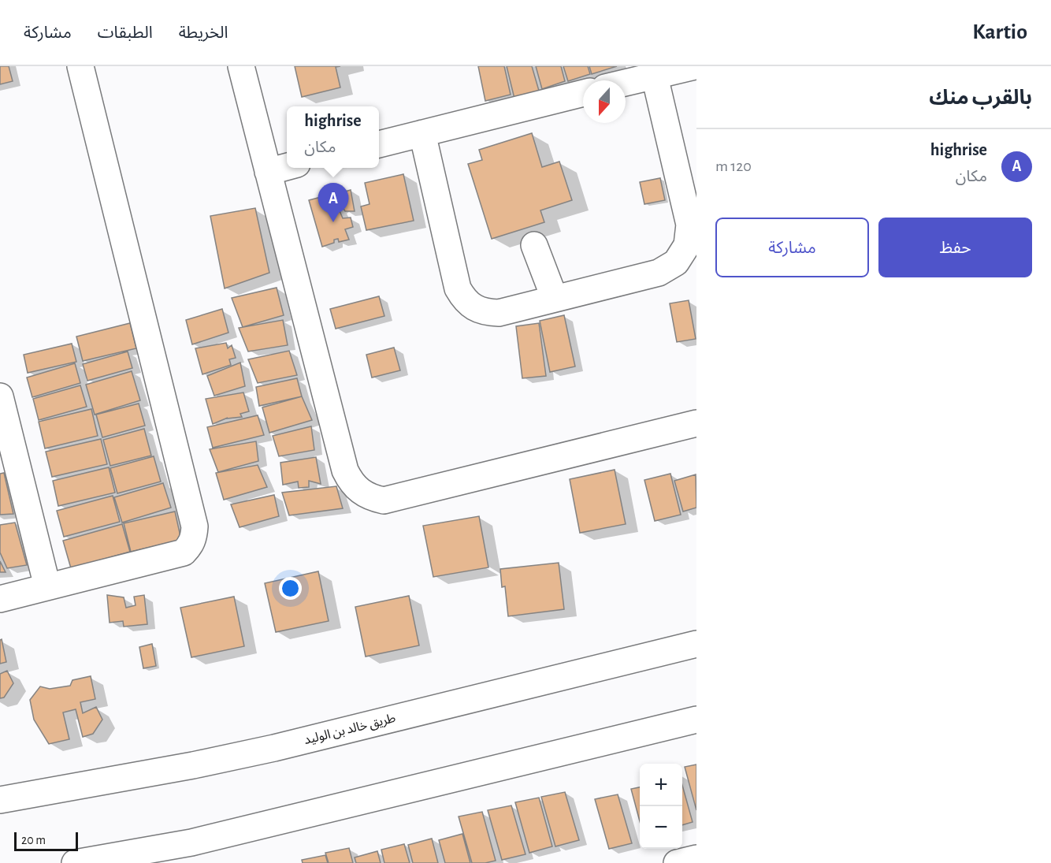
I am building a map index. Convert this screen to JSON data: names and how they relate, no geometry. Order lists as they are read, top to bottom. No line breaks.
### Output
{"streets":{"street":["طريق خالد بن الوليد"]},"scale_bar":"20 m","north":"bottom","page":{"header":"Kartio","nav":["الخريطة","الطبقات","مشاركة"],"heading":"بالقرب منك","popup":["highrise","مكان"],"list":[{"mark":"A","name":"highrise","note":"مكان","value":"120 m"}],"pins":"A","buttons":["حفظ","مشاركة"],"map_buttons":["+","−"],"scale":"20 m"}}
